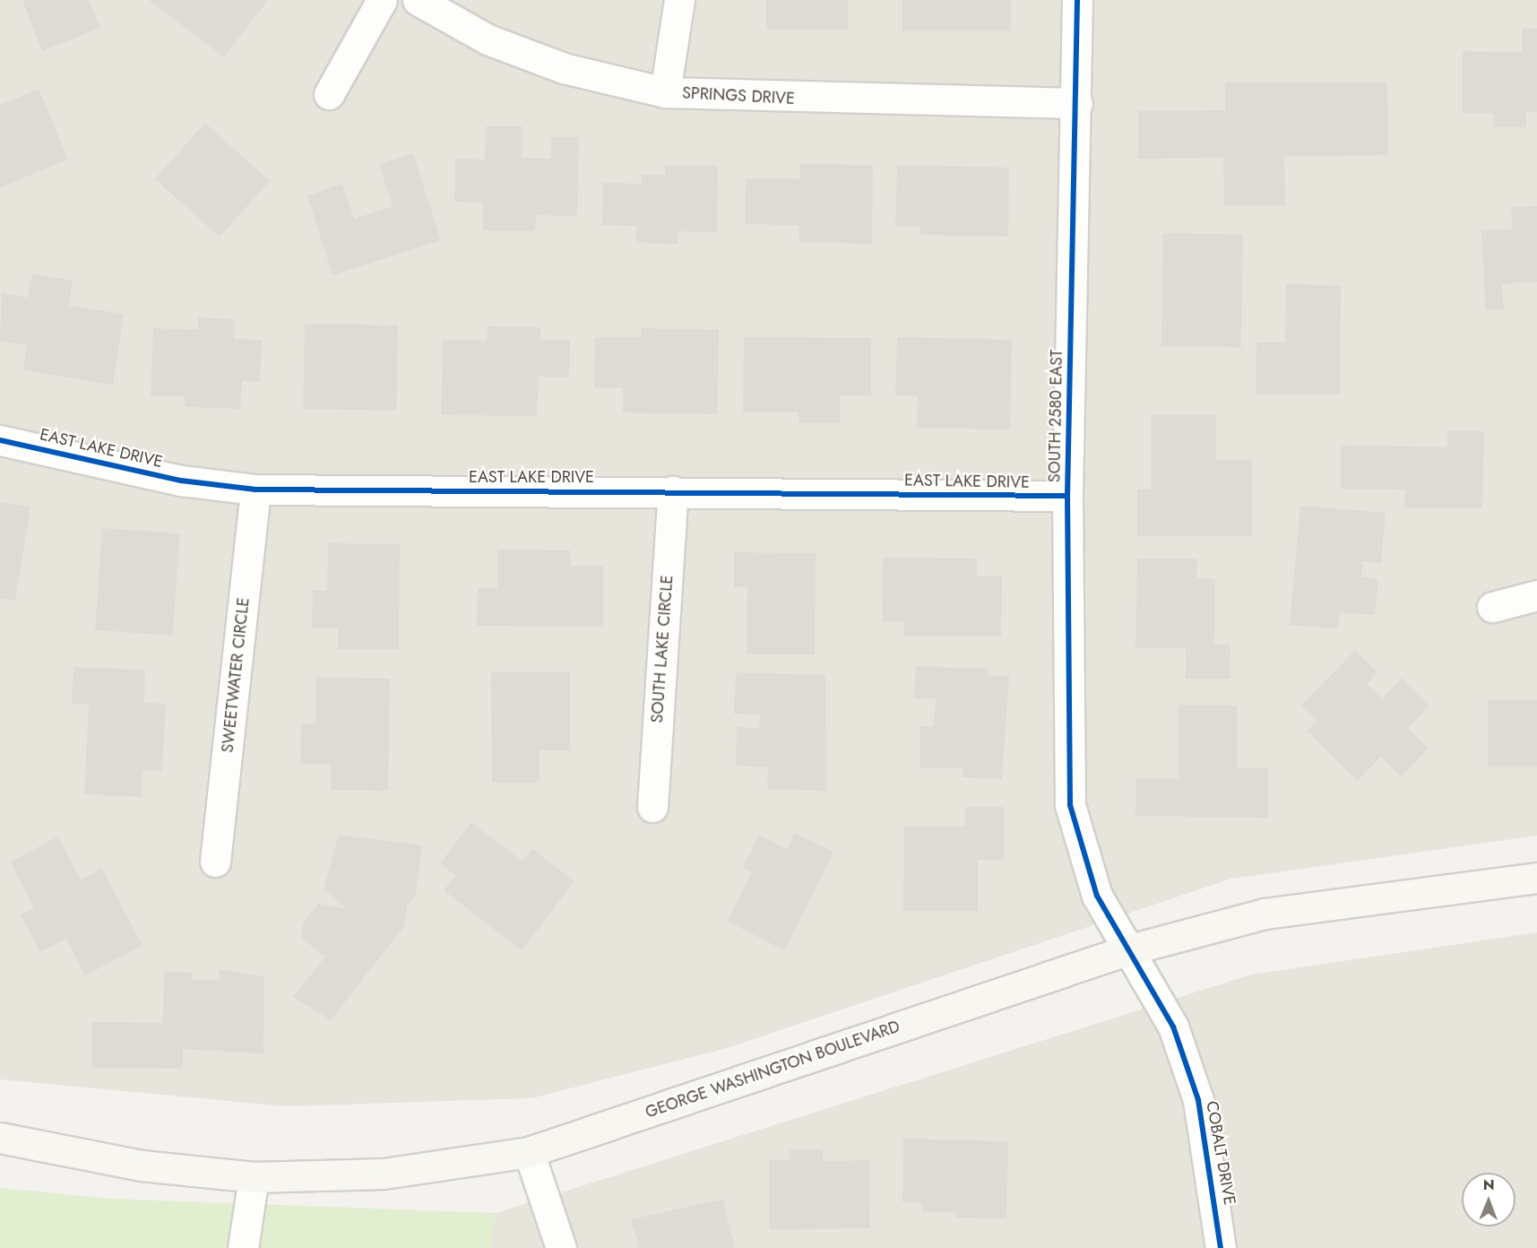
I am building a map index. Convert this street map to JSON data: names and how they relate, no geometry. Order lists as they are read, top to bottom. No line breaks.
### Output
{"streets":{"main road":["GEORGE WASHINGTON BOULEVARD"],"street":["SPRINGS DRIVE","SOUTH 2580 EAST","EAST LAKE DRIVE","SOUTH LAKE CIRCLE","SWEETWATER CIRCLE","COBALT DRIVE"]},"crossings":[["SPRINGS DRIVE","SOUTH 2580 EAST"],["SOUTH 2580 EAST","EAST LAKE DRIVE"],["SOUTH 2580 EAST","GEORGE WASHINGTON BOULEVARD"],["SOUTH 2580 EAST","COBALT DRIVE"],["EAST LAKE DRIVE","SOUTH LAKE CIRCLE"],["EAST LAKE DRIVE","SWEETWATER CIRCLE"],["GEORGE WASHINGTON BOULEVARD","COBALT DRIVE"]],"north":"top"}
